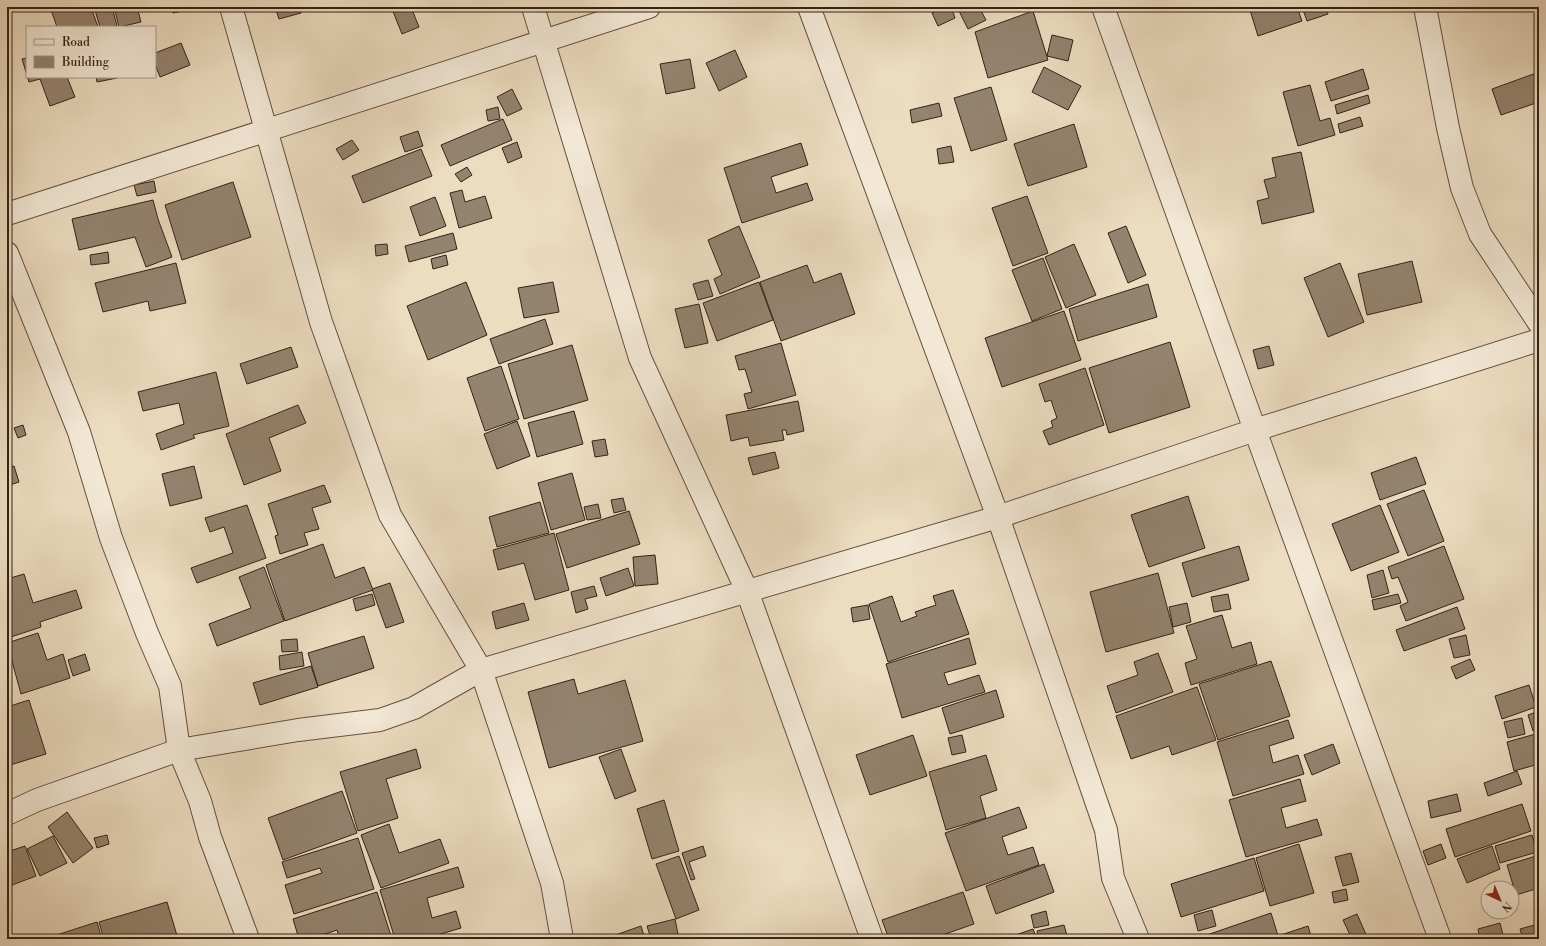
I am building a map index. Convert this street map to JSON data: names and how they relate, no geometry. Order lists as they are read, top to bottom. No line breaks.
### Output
{"legend":["Road","Building"],"north":"bottom right"}
